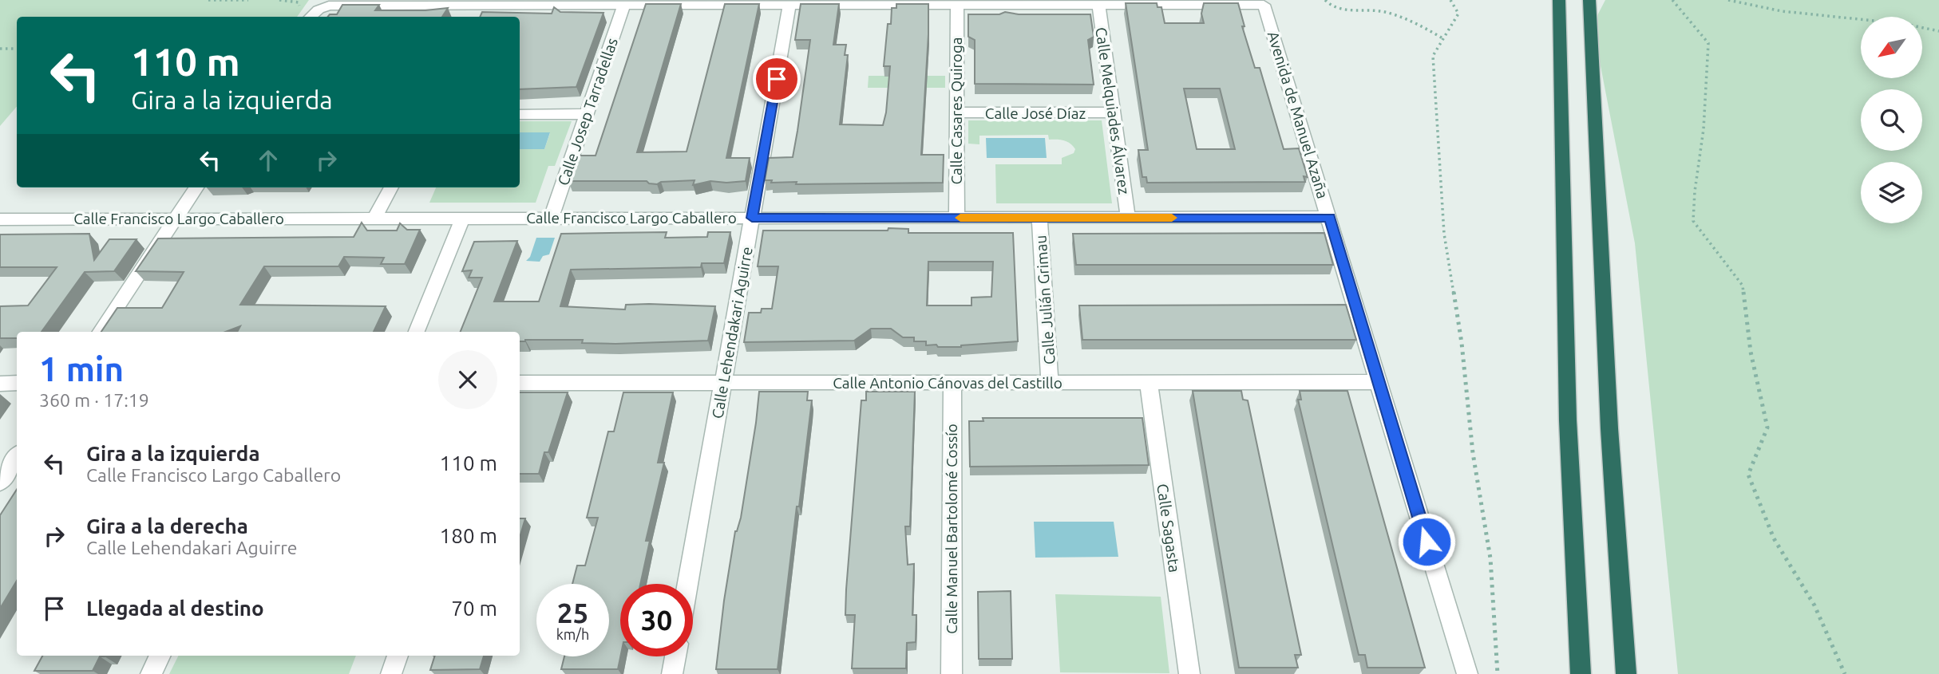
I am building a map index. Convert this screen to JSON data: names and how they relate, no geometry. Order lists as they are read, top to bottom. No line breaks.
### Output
{"streets":{"street":["Calle Casares Quiroga","Calle Melquiades Álvarez","Calle Josep Tarradellas","Calle José Díaz","Avenida de Manuel Azaña","Calle Francisco Largo Caballero","Calle Julián Grimau","Calle Lehendakari Aguirre","Calle Antonio Cánovas del Castillo","Calle Sagasta","Calle Manuel Bartolomé Cossío"]},"crossings":[["Calle Casares Quiroga","Calle José Díaz"],["Calle Casares Quiroga","Calle Francisco Largo Caballero"],["Calle Melquiades Álvarez","Calle José Díaz"],["Calle Melquiades Álvarez","Avenida de Manuel Azaña"],["Calle Melquiades Álvarez","Calle Francisco Largo Caballero"],["Calle Josep Tarradellas","Calle Francisco Largo Caballero"],["Avenida de Manuel Azaña","Calle Francisco Largo Caballero"],["Avenida de Manuel Azaña","Calle Antonio Cánovas del Castillo"],["Calle Francisco Largo Caballero","Calle Julián Grimau"],["Calle Francisco Largo Caballero","Calle Lehendakari Aguirre"],["Calle Julián Grimau","Calle Antonio Cánovas del Castillo"],["Calle Lehendakari Aguirre","Calle Antonio Cánovas del Castillo"],["Calle Antonio Cánovas del Castillo","Calle Sagasta"],["Calle Antonio Cánovas del Castillo","Calle Manuel Bartolomé Cossío"]],"north":"bottom left","page":{"turn":["110 m","Gira a la izquierda"],"heading":["1 min","360 m · 17:19"],"list":[{"name":"Gira a la izquierda","note":"Calle Francisco Largo Caballero","value":"110 m"},{"name":"Gira a la derecha","note":"Calle Lehendakari Aguirre","value":"180 m"},{"name":"Llegada al destino","value":"70 m"}],"speed":"25 km/h","limit":"30"}}
